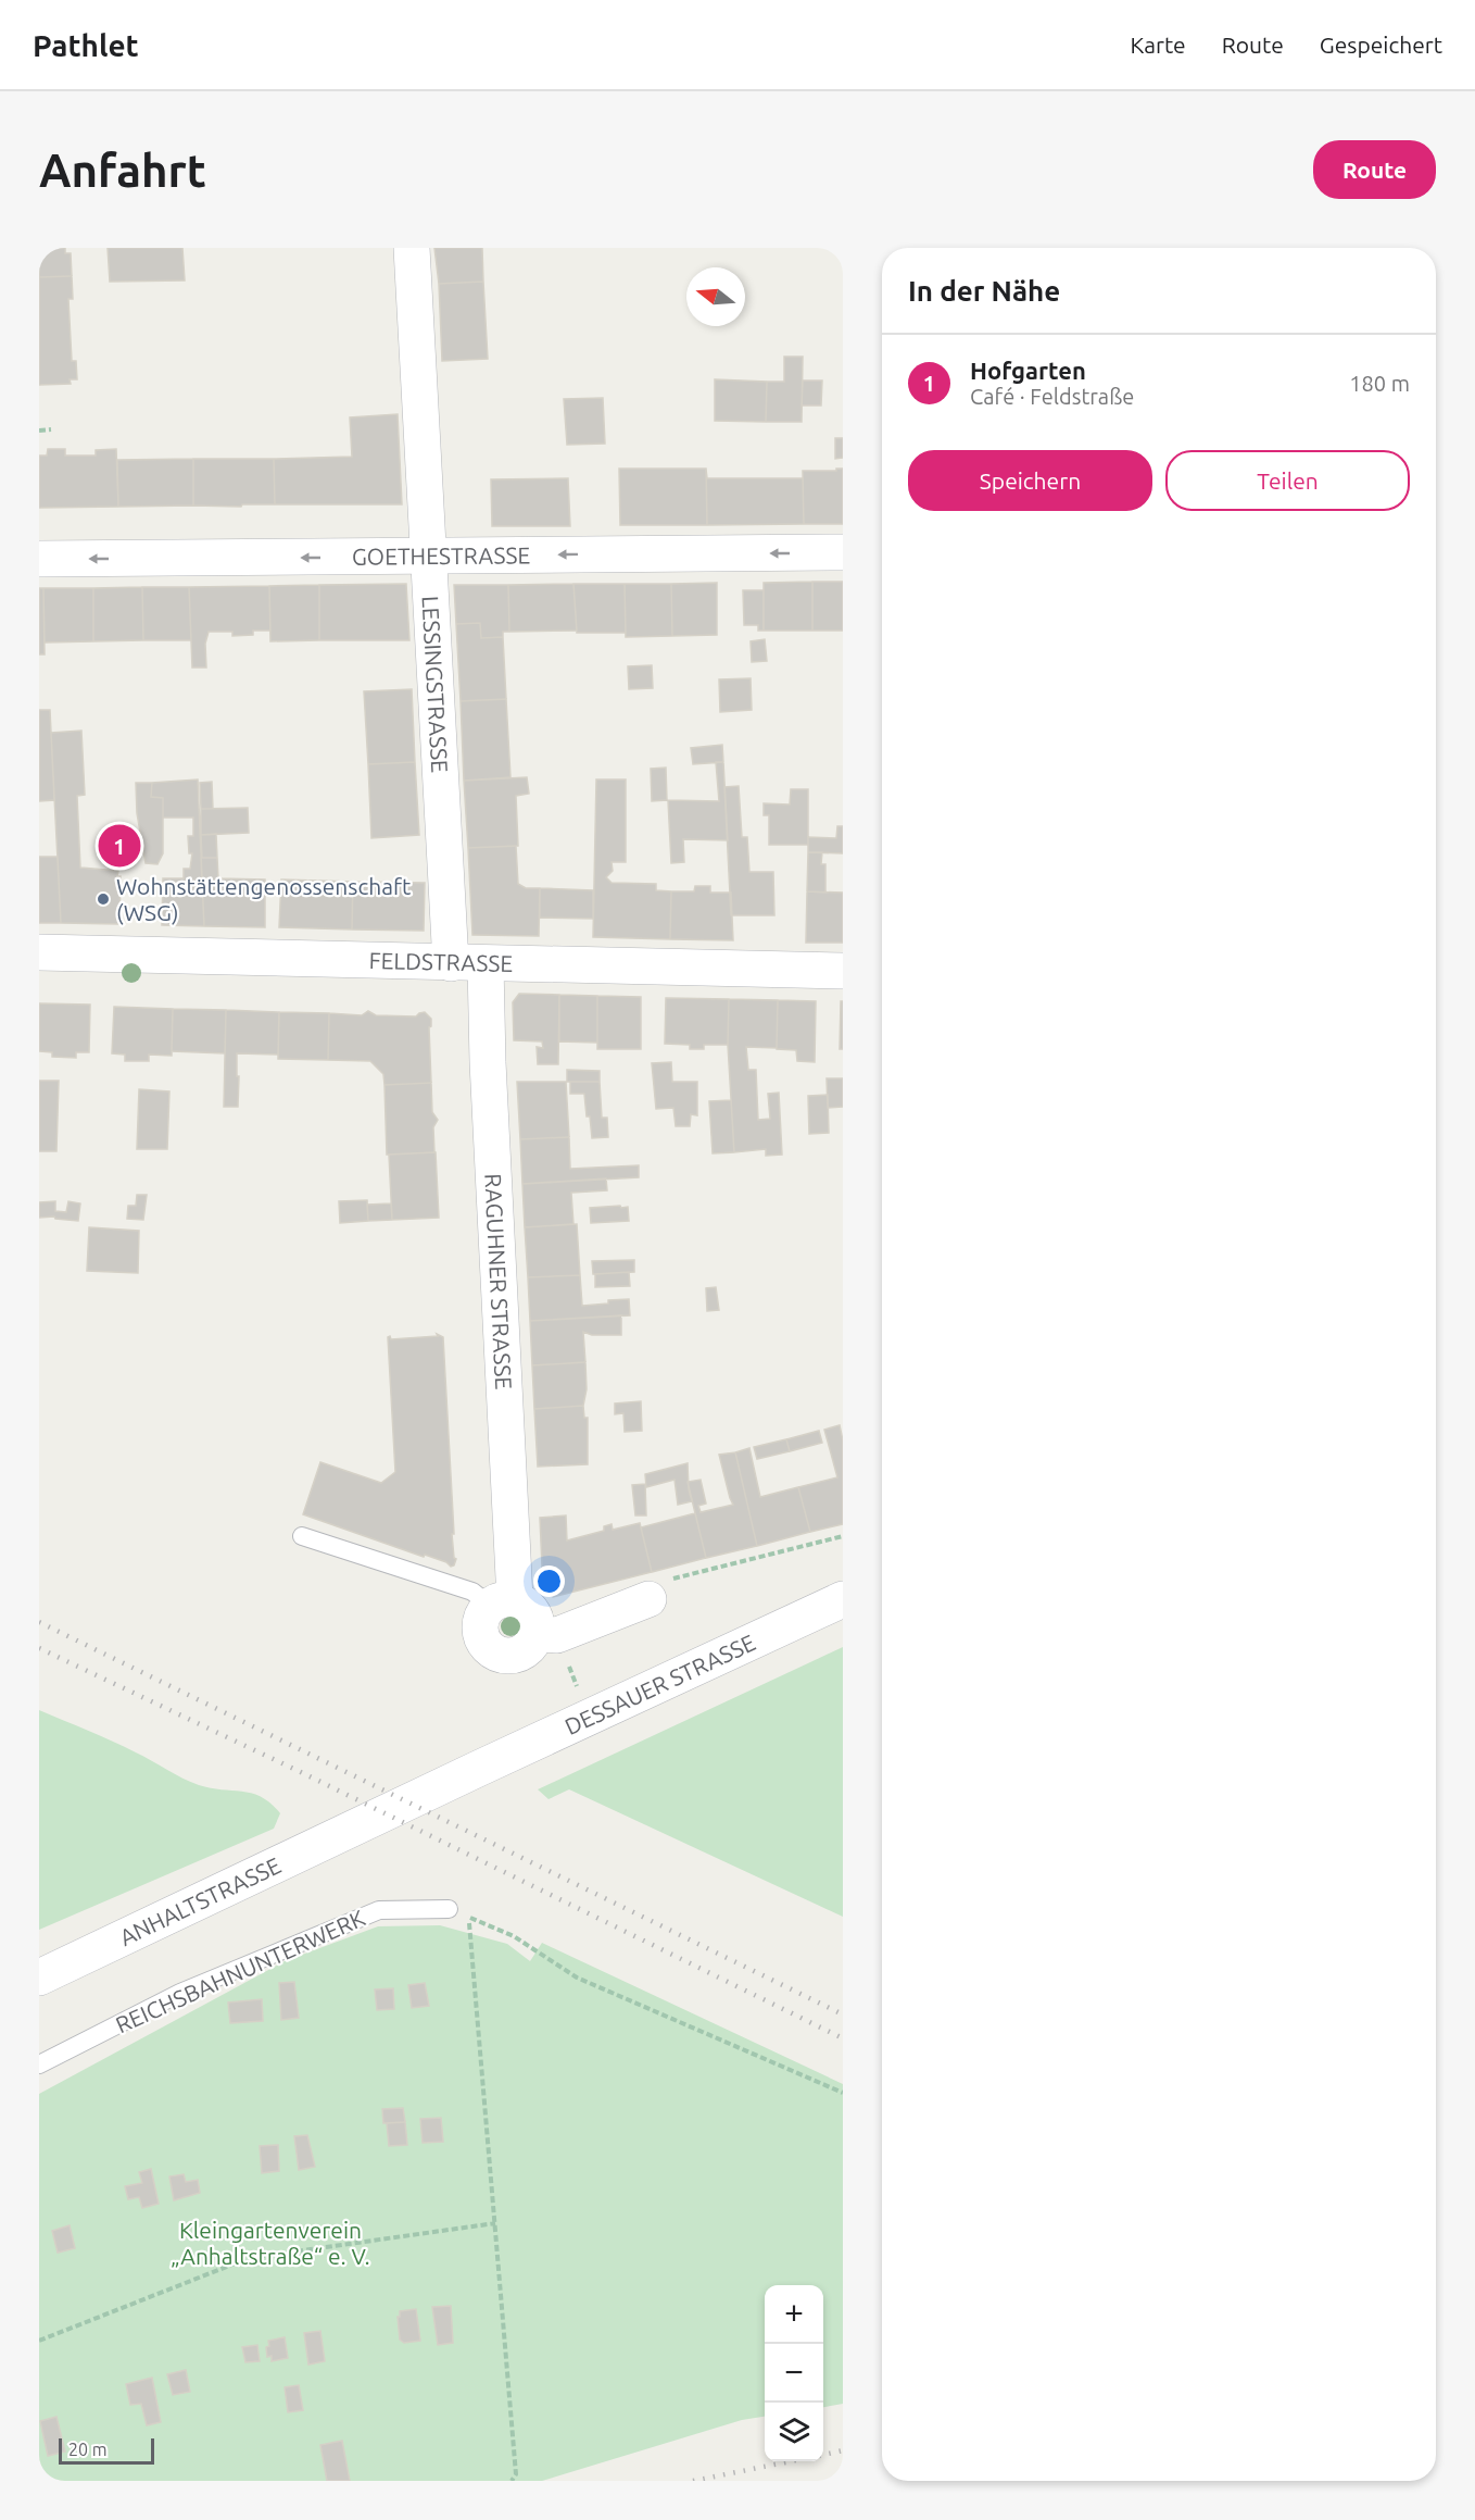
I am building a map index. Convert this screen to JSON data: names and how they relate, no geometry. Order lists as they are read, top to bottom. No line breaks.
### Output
{"streets":{"street":["GOETHESTRASSE","LESSINGSTRASSE","FELDSTRASSE","RAGUHNER STRASSE","DESSAUER STRASSE","ANHALTSTRASSE"],"lane":["REICHSBAHNUNTERWERK"]},"crossings":[["GOETHESTRASSE","LESSINGSTRASSE"],["LESSINGSTRASSE","FELDSTRASSE"],["LESSINGSTRASSE","RAGUHNER STRASSE"],["FELDSTRASSE","RAGUHNER STRASSE"],["DESSAUER STRASSE","ANHALTSTRASSE"]],"one_way":["GOETHESTRASSE"],"parks":["Kleingartenverein „Anhaltstraße“ e. V."],"places":["Wohnstättengenossenschaft (WSG)"],"scale_bar":"20 m","north":"left","page":{"header":"Pathlet","nav":["Karte","Route","Gespeichert"],"buttons":["Route",["Speichern","Teilen"]],"title":"Anfahrt","heading":"In der Nähe","list":[{"mark":"1","name":"Hofgarten","note":"Café · Feldstraße","value":"180 m"}],"pins":"1","map_buttons":["+","−"],"scale":"20 m"}}
